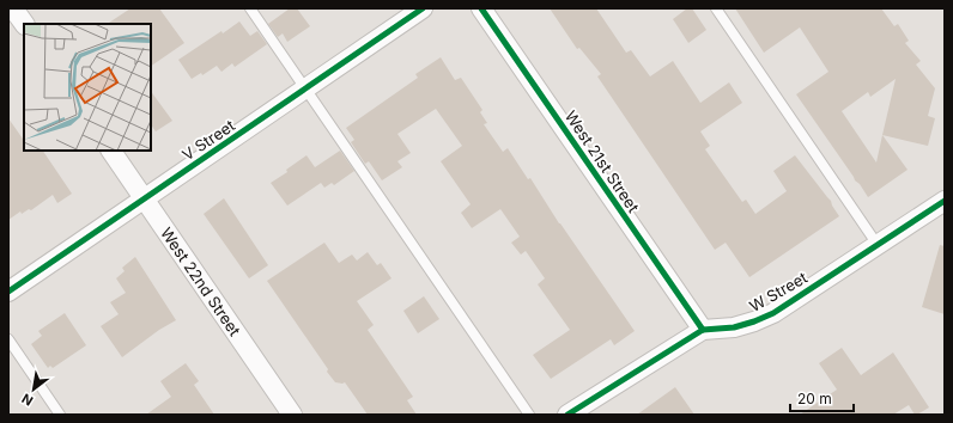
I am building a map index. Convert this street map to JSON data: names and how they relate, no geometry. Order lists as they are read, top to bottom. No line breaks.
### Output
{"streets":{"street":["V Street","West 21st Street","West 22nd Street","W Street"]},"crossings":[["V Street","West 22nd Street"],["West 21st Street","W Street"]],"scale_bar":"20 m","north":"bottom left"}
